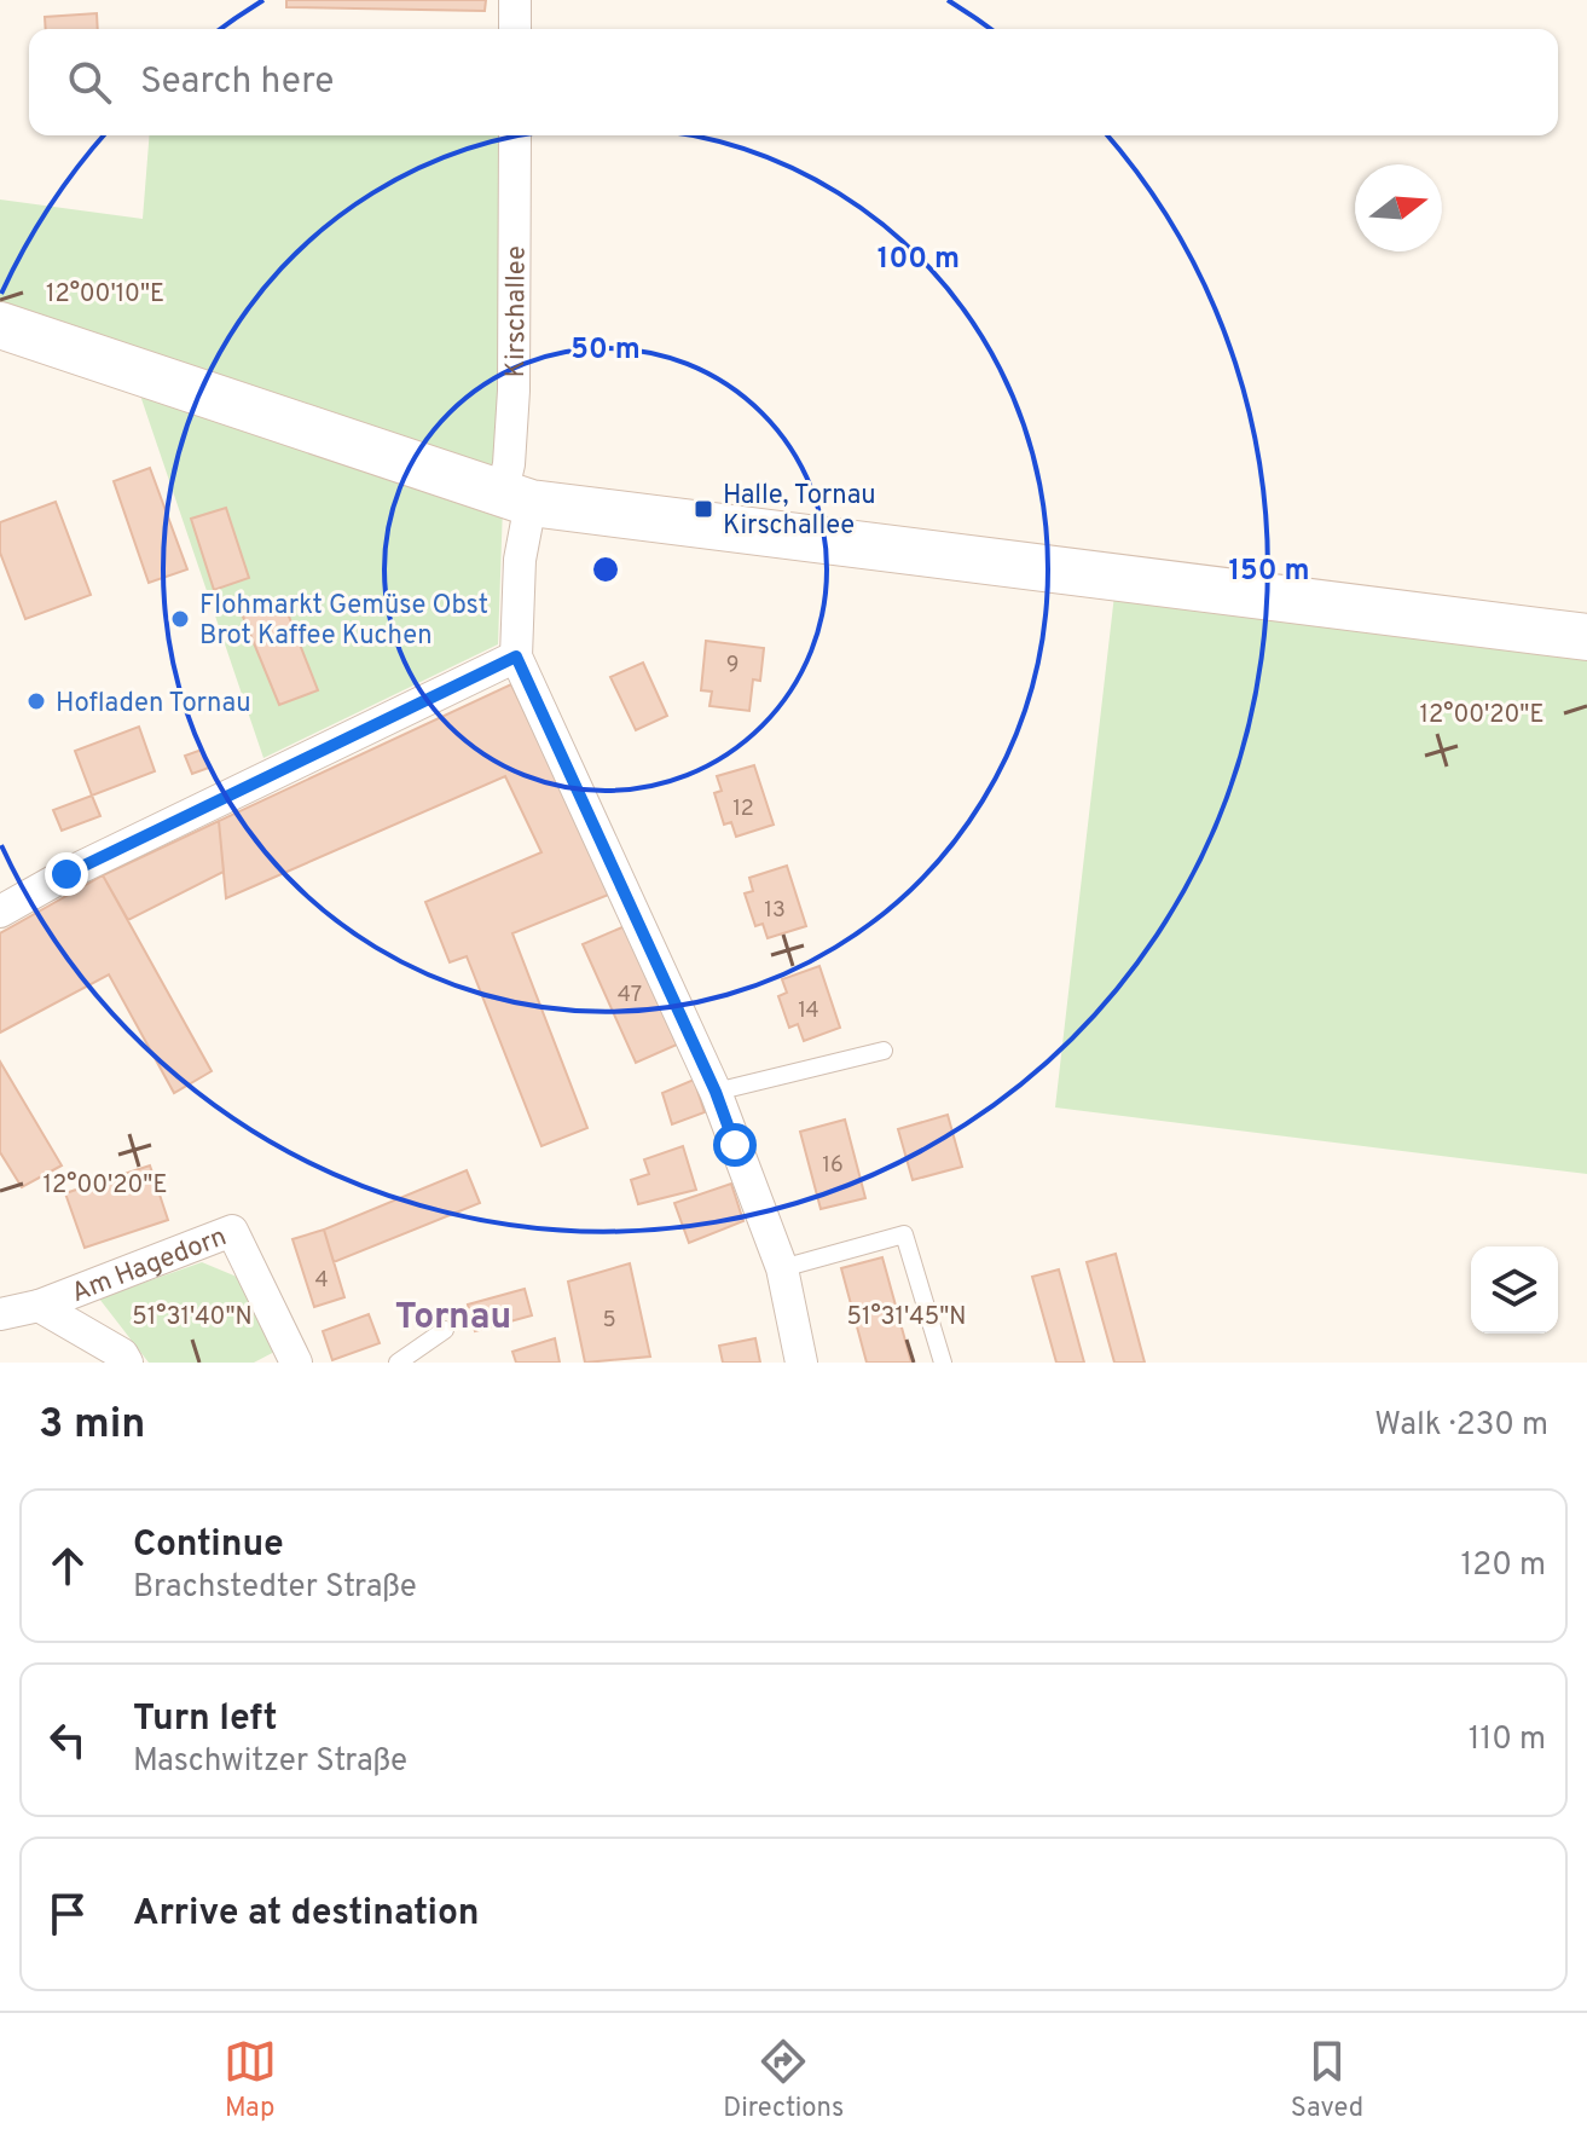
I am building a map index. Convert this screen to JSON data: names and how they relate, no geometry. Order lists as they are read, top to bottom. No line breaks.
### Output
{"streets":{"street":["Kirschallee","Am Hagedorn"]},"districts":["Tornau"],"places":{"transit":["Halle, Tornau Kirschallee"],"other":["Flohmarkt Gemüse Obst Brot Kaffee Kuchen","Hofladen Tornau"]},"house_numbers":["9","12","13","47","14","16","4","5"],"north":"right","page":{"search":"Search here","heading":["3 min","Walk · 230 m"],"list":[["Continue","Brachstedter Straße","120 m"],["Turn left","Maschwitzer Straße","110 m"],"Arrive at destination"],"nav":["Map","Directions","Saved"]},"coordinates":["12°00'10\"E","12°00'20\"E","51°31'40\"N","51°31'45\"N"],"rings":["100 m","50 m","150 m"]}
